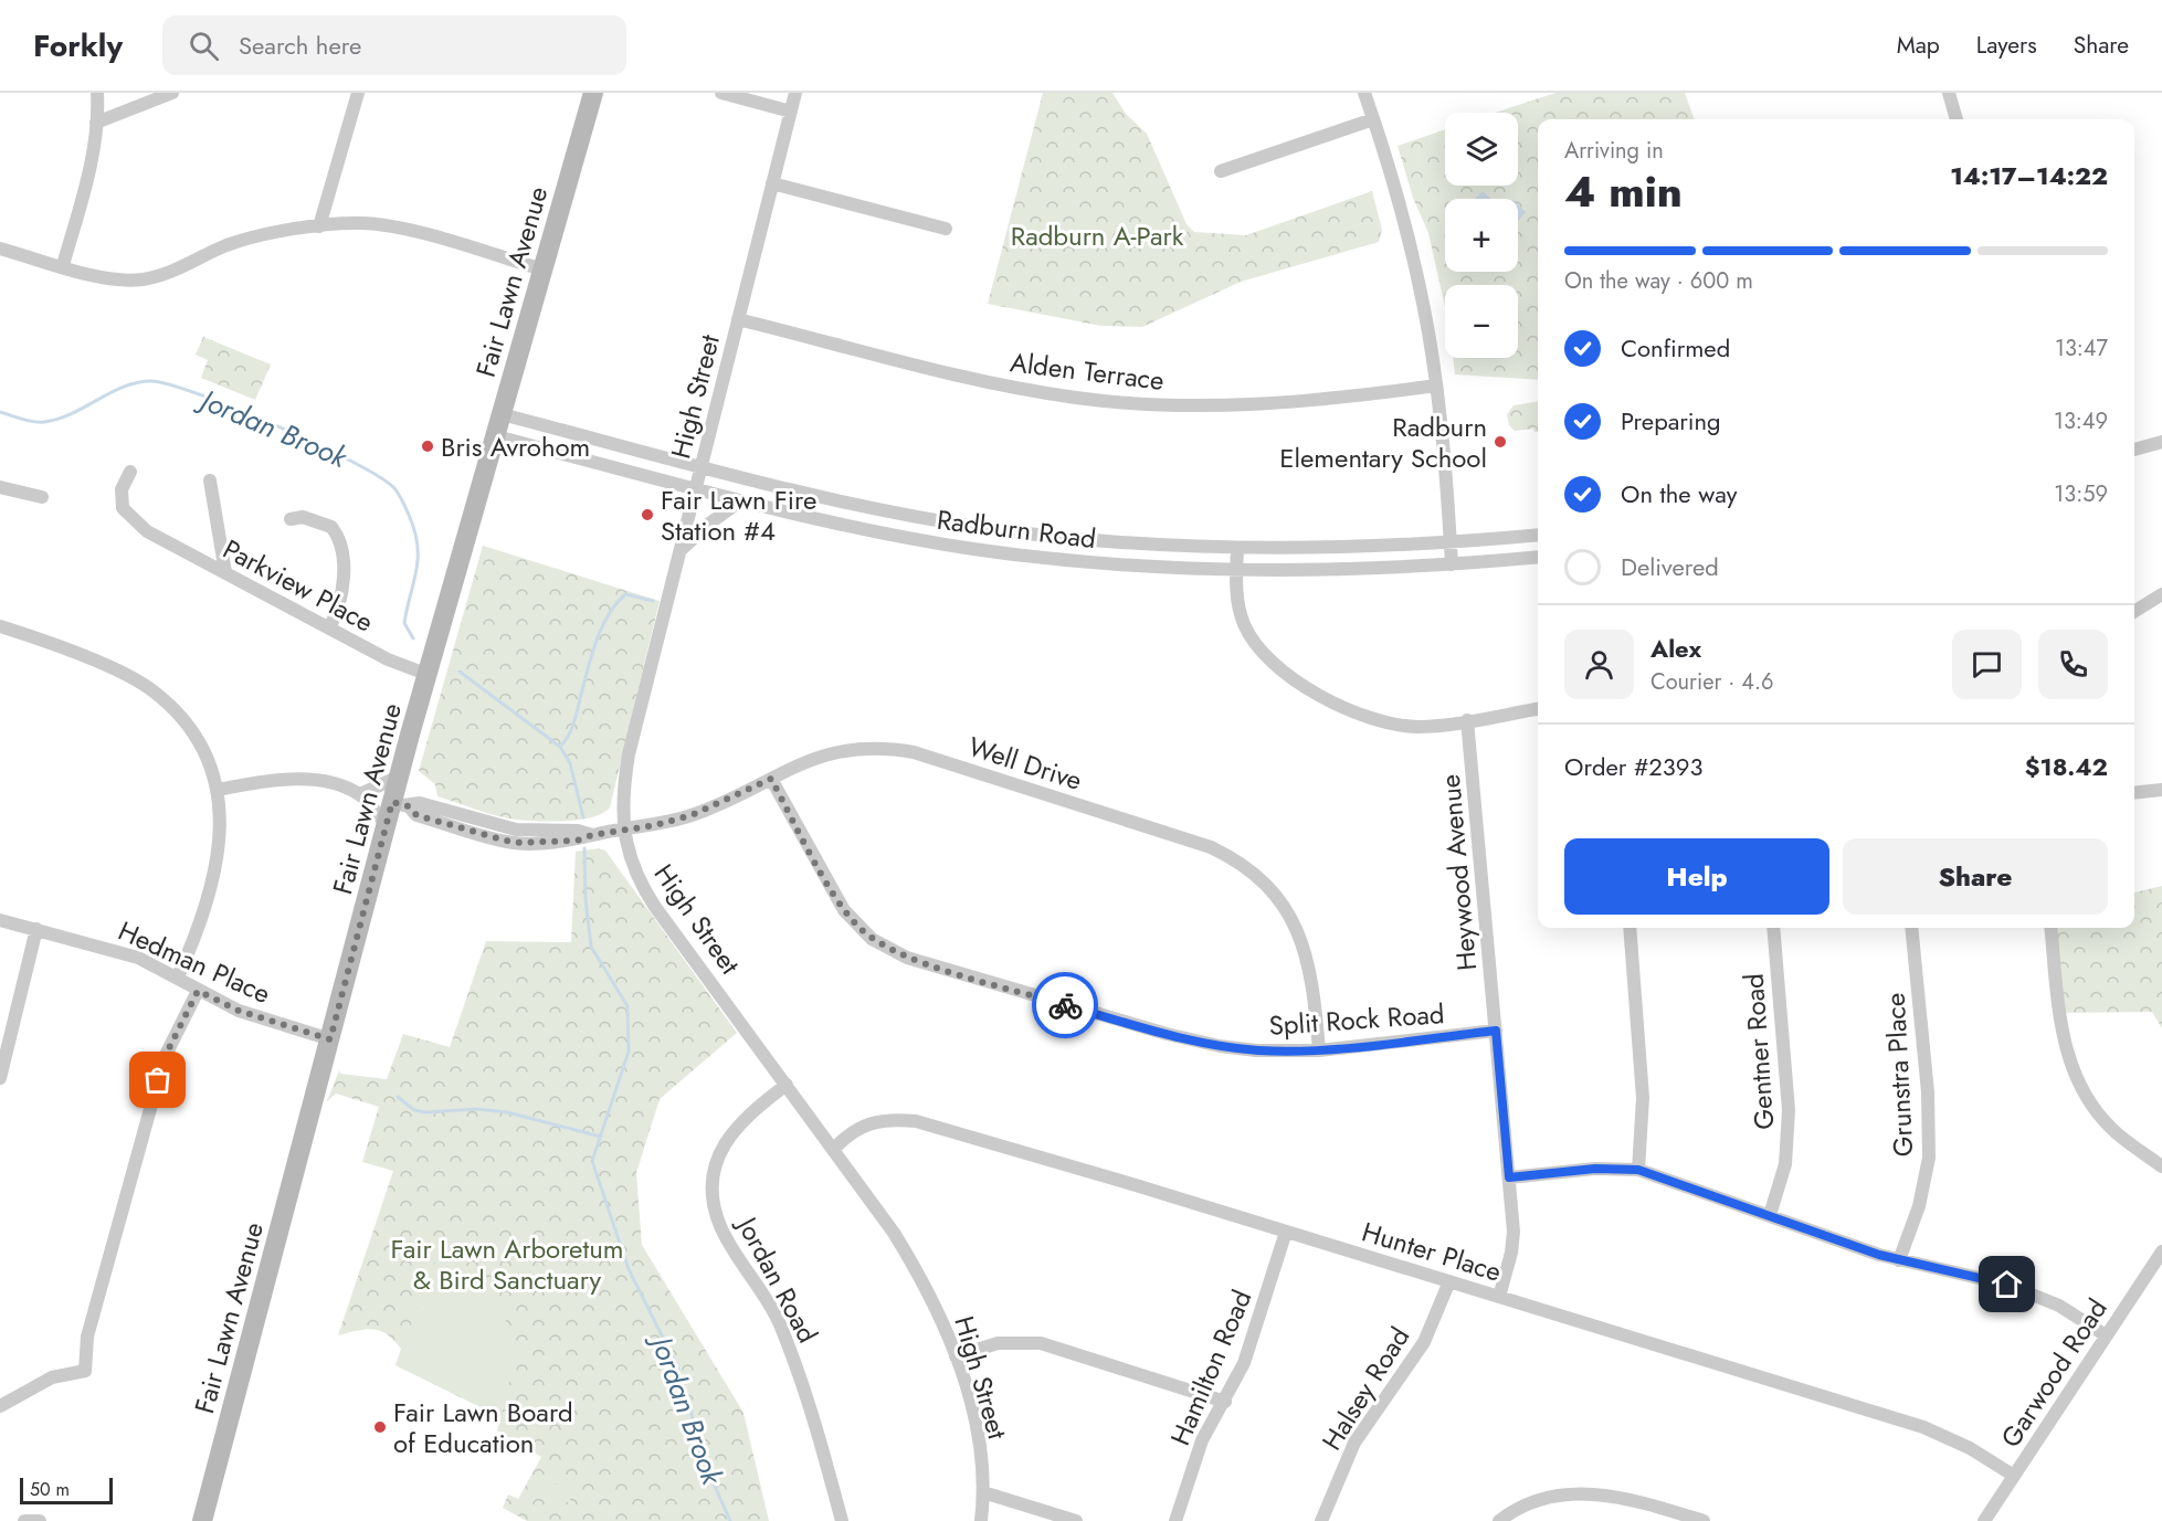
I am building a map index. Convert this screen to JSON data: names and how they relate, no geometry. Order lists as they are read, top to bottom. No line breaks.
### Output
{"streets":{"main road":["Fair Lawn Avenue"],"street":["Alden Terrace","High Street","Radburn Road","Parkview Place","Well Drive","Heywood Avenue","Hedman Place","Split Rock Road","Gentner Road","Grunstra Place","Hunter Place","Jordan Road","Hamilton Road","Garwood Road","Halsey Road"]},"crossings":[["Fair Lawn Avenue","Radburn Road"],["Fair Lawn Avenue","Parkview Place"],["Fair Lawn Avenue","Well Drive"],["Fair Lawn Avenue","Hedman Place"],["Alden Terrace","High Street"],["High Street","Radburn Road"],["High Street","Well Drive"],["High Street","Hunter Place"],["High Street","Jordan Road"],["Well Drive","Split Rock Road"],["Heywood Avenue","Split Rock Road"],["Heywood Avenue","Hunter Place"],["Hunter Place","Hamilton Road"],["Hunter Place","Garwood Road"],["Hunter Place","Halsey Road"]],"water":["Jordan Brook"],"parks":["Radburn A-Park","Fair Lawn Arboretum & Bird Sanctuary"],"places":["Radburn Elementary School","Bris Avrohom","Fair Lawn Fire Station #4","Fair Lawn Board of Education"],"scale_bar":"50 m","page":{"header":"Forkly","search":"Search here","nav":["Map","Layers","Share"],"map_buttons":["+","−"],"heading":["4 min","Arriving in","14:17–14:22"],"panel":["Alex","Courier · 4.6","Order #2393","$18.42"],"bar":"On the way · 600 m","list":[["Confirmed","13:47"],["Preparing","13:49"],["On the way","13:59"],"Delivered"],"buttons":["Help","Share"],"scale":"50 m"}}
